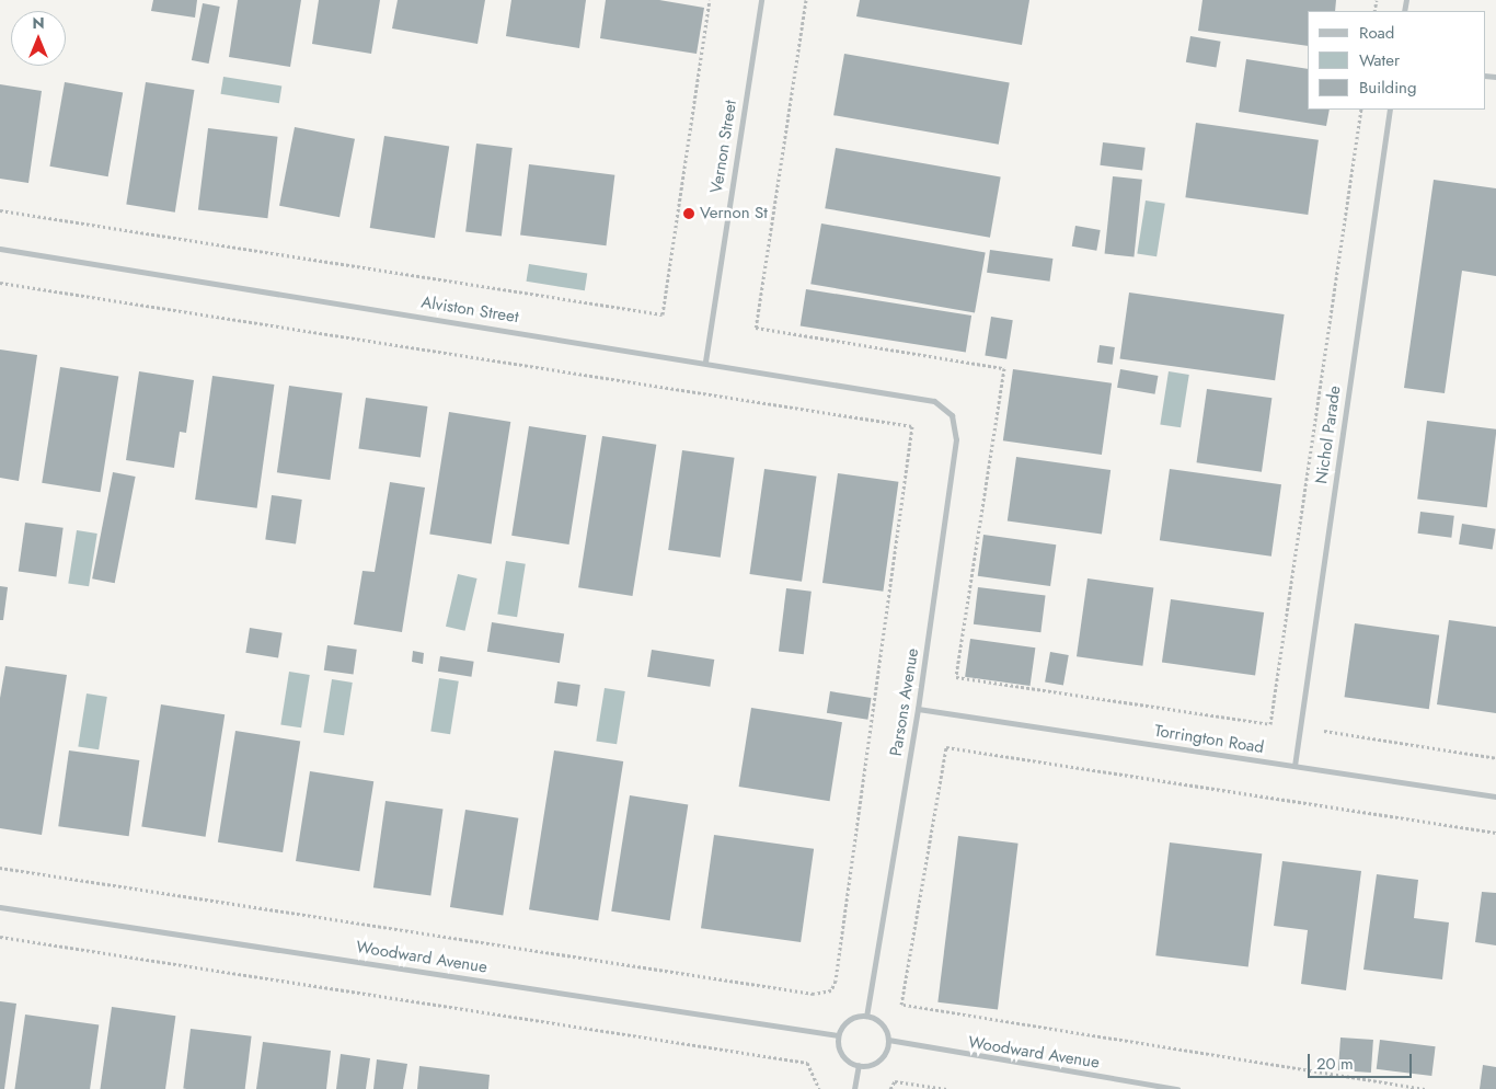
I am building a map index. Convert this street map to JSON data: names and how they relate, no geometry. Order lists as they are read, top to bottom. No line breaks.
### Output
{"streets":{"street":["Vernon Street","Alviston Street","Nichol Parade","Parsons Avenue","Torrington Road","Woodward Avenue"]},"crossings":[["Vernon Street","Alviston Street"],["Alviston Street","Parsons Avenue"],["Nichol Parade","Torrington Road"],["Parsons Avenue","Torrington Road"],["Parsons Avenue","Woodward Avenue"]],"places":["Vernon St"],"legend":["Road","Water","Building"],"scale_bar":"20 m","north":"top"}
